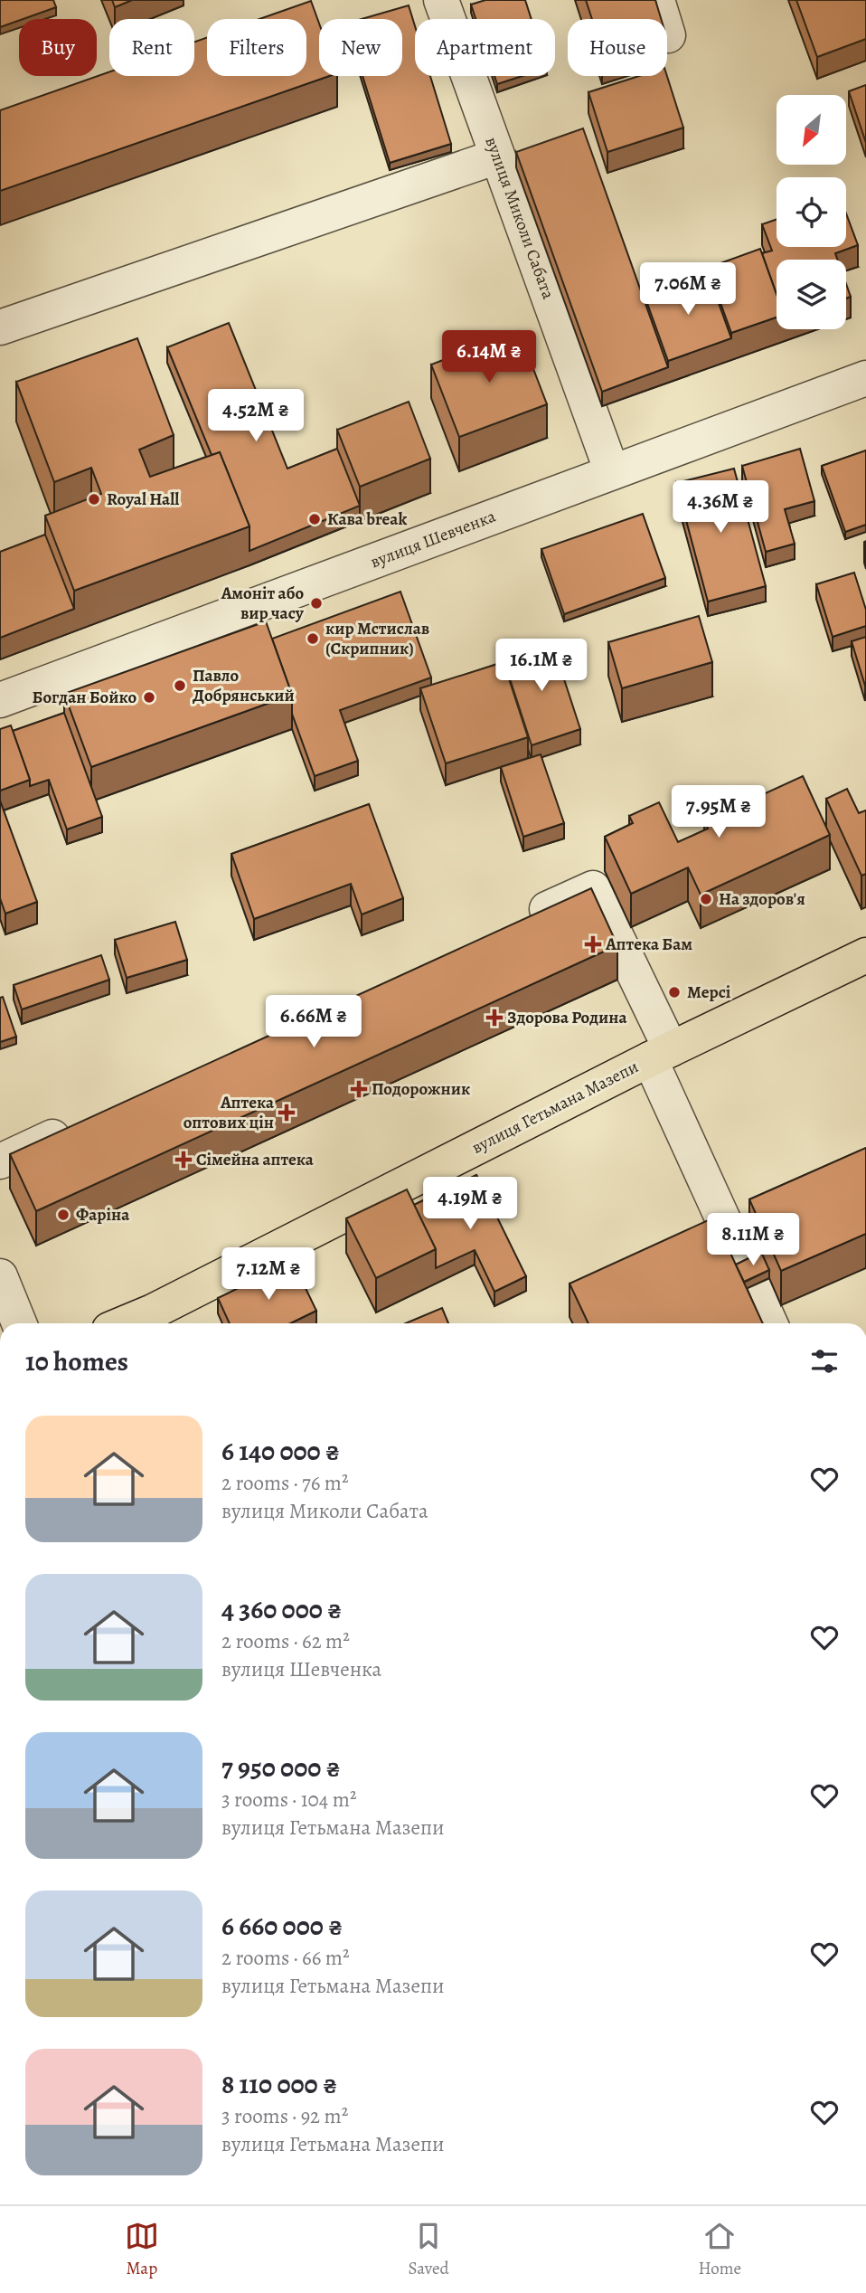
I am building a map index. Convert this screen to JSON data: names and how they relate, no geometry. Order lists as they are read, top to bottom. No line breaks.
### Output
{"streets":{"main road":["вулиця Гетьмана Мазепи"],"street":["вулиця Миколи Сабата","вулиця Шевченка"]},"crossings":[["вулиця Миколи Сабата","вулиця Шевченка"]],"places":{"other":["Royal Hall","Кава break","Амоніт або вир часу","кир Мстислав (Скрипник)","Павло Добрянський","Богдан Бойко","На здоров'я","Мерсі","Фаріна"],"health":["Аптека Бам","Здорова Родина","Подорожник","Аптека оптових цін","Сімейна аптека"]},"north":"bottom left","page":{"chip":["Buy","Rent","Filters","New","Apartment","House"],"price":["7.06M ₴","6.14M ₴","4.52M ₴","4.36M ₴","16.1M ₴","7.95M ₴","6.66M ₴","4.19M ₴","8.11M ₴","7.12M ₴"],"heading":"10 homes","list":[{"name":"6 140 000 ₴","note":"2 rooms · 76 m² · вулиця Миколи Сабата"},{"name":"4 360 000 ₴","note":"2 rooms · 62 m² · вулиця Шевченка"},{"name":"7 950 000 ₴","note":"3 rooms · 104 m² · вулиця Гетьмана Мазепи"},{"name":"6 660 000 ₴","note":"2 rooms · 66 m² · вулиця Гетьмана Мазепи"},{"name":"8 110 000 ₴","note":"3 rooms · 92 m² · вулиця Гетьмана Мазепи"}],"tabs":["Map","Saved","Home"]}}
